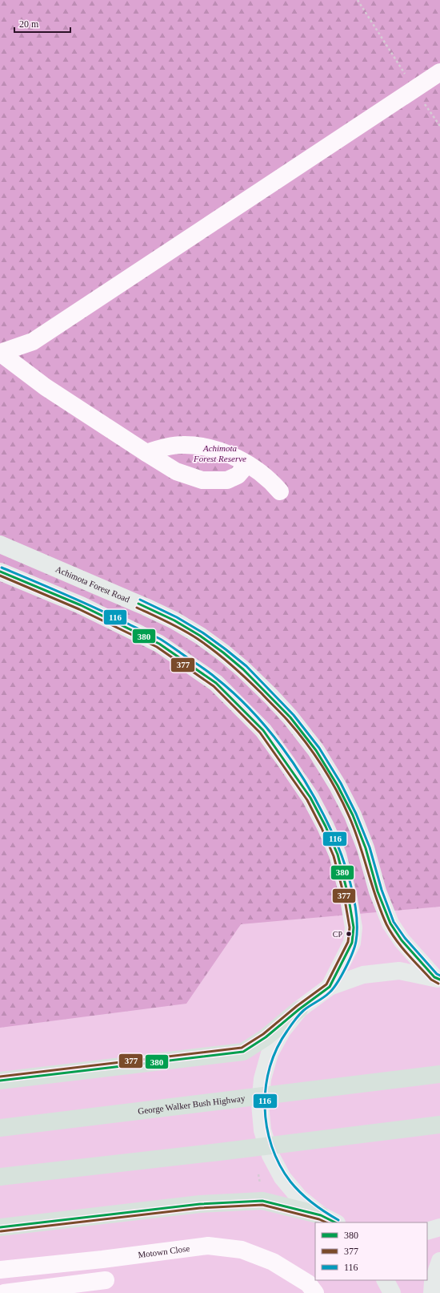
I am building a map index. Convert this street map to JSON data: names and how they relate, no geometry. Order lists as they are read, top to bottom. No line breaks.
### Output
{"streets":{"highway":["George Walker Bush Highway"],"main road":["Achimota Forest Road"],"street":["Motown Close"]},"parks":["Achimota Forest Reserve"],"places":["CP"],"lines":["transit line 116","transit line 380","transit line 377"],"legend":["380","377","116"],"scale_bar":"20 m"}
